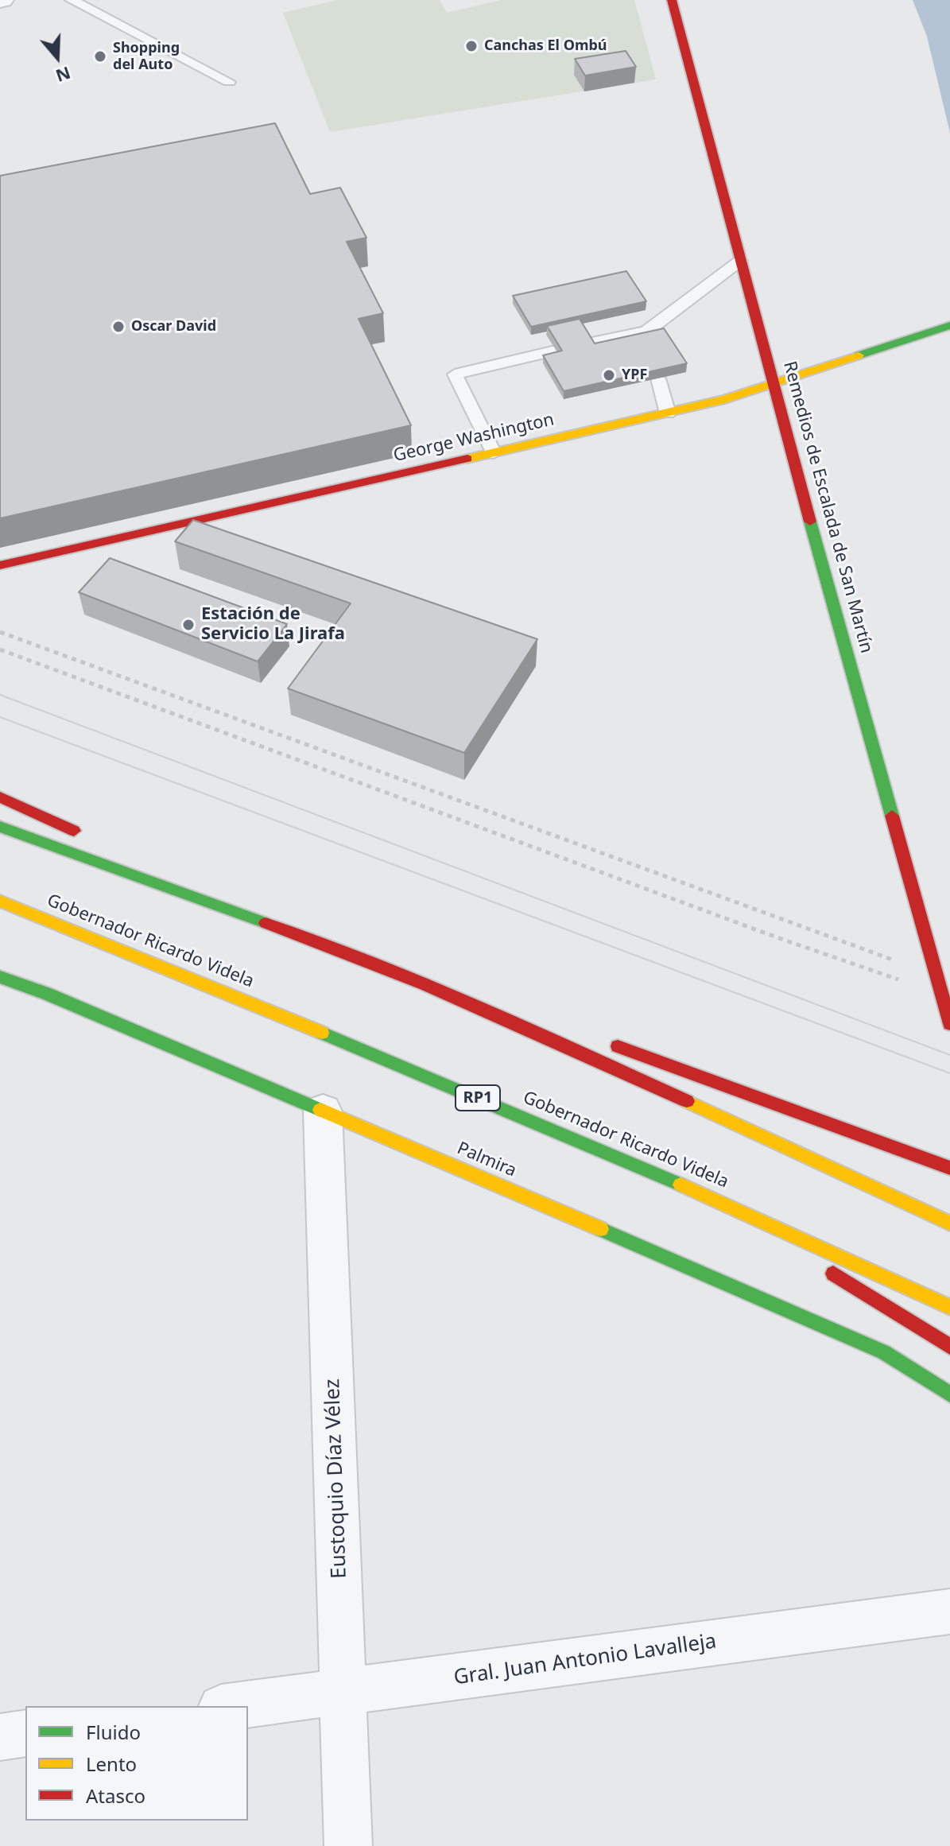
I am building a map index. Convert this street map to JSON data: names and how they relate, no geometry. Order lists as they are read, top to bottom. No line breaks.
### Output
{"streets":{"main road":["George Washington","Remedios de Escalada de San Martín","Gobernador Ricardo Videla","RP1","Palmira"],"street":["Eustoquio Díaz Vélez","Gral. Juan Antonio Lavalleja"]},"crossings":[["George Washington","Remedios de Escalada de San Martín"],["Palmira","Eustoquio Díaz Vélez"],["Eustoquio Díaz Vélez","Gral. Juan Antonio Lavalleja"]],"places":["Canchas El Ombú","Shopping del Auto","Oscar David","YPF","Estación de Servicio La Jirafa"],"legend":["Fluido","Lento","Atasco"],"north":"bottom"}
